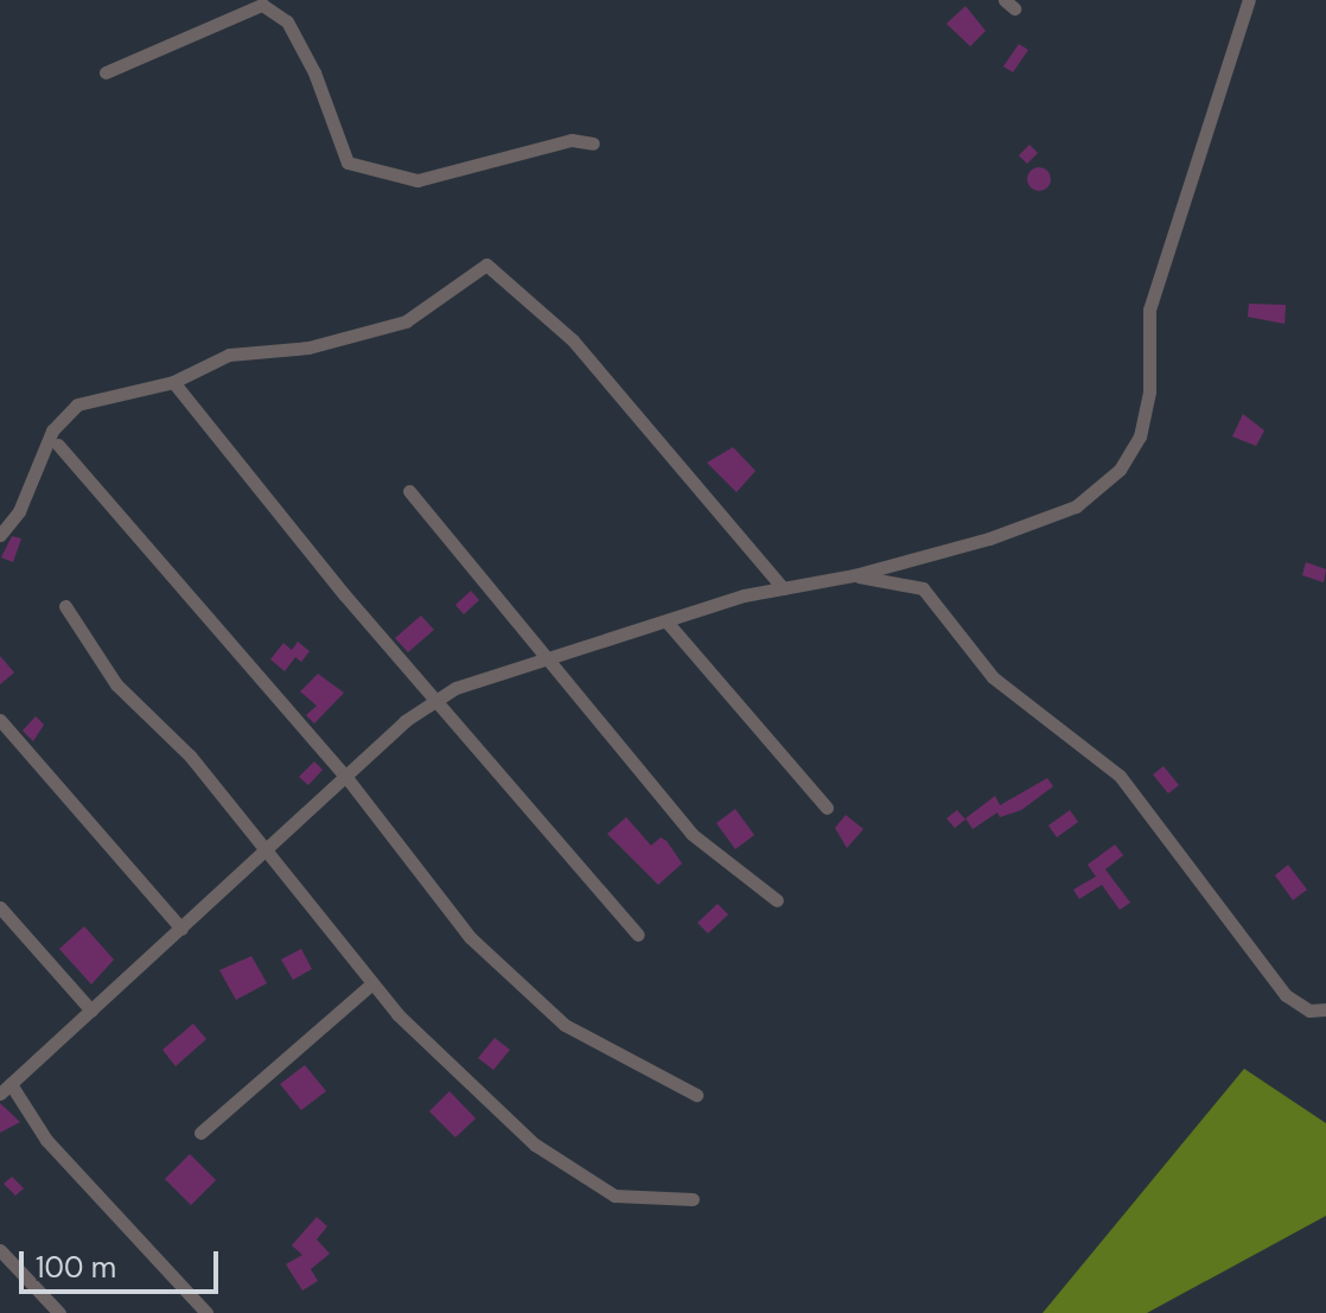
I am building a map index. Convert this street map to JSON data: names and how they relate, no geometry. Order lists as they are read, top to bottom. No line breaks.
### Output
{"scale_bar":"100 m"}
